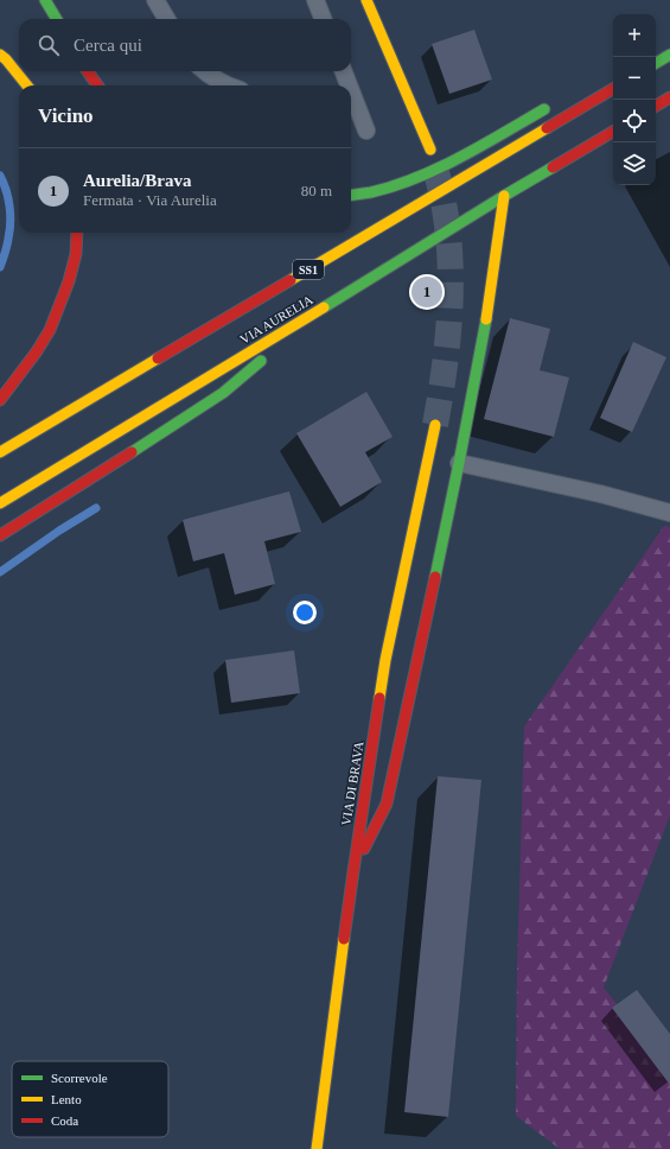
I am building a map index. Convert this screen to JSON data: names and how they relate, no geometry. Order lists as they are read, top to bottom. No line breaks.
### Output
{"streets":{"main road":["SS1","VIA AURELIA","VIA DI BRAVA"]},"legend":["Scorrevole","Lento","Coda"],"page":{"map_buttons":["+","−"],"search":"Cerca qui","heading":"Vicino","list":[{"mark":"1","name":"Aurelia/Brava","note":"Fermata · Via Aurelia","value":"80 m"}],"pins":"1"}}
